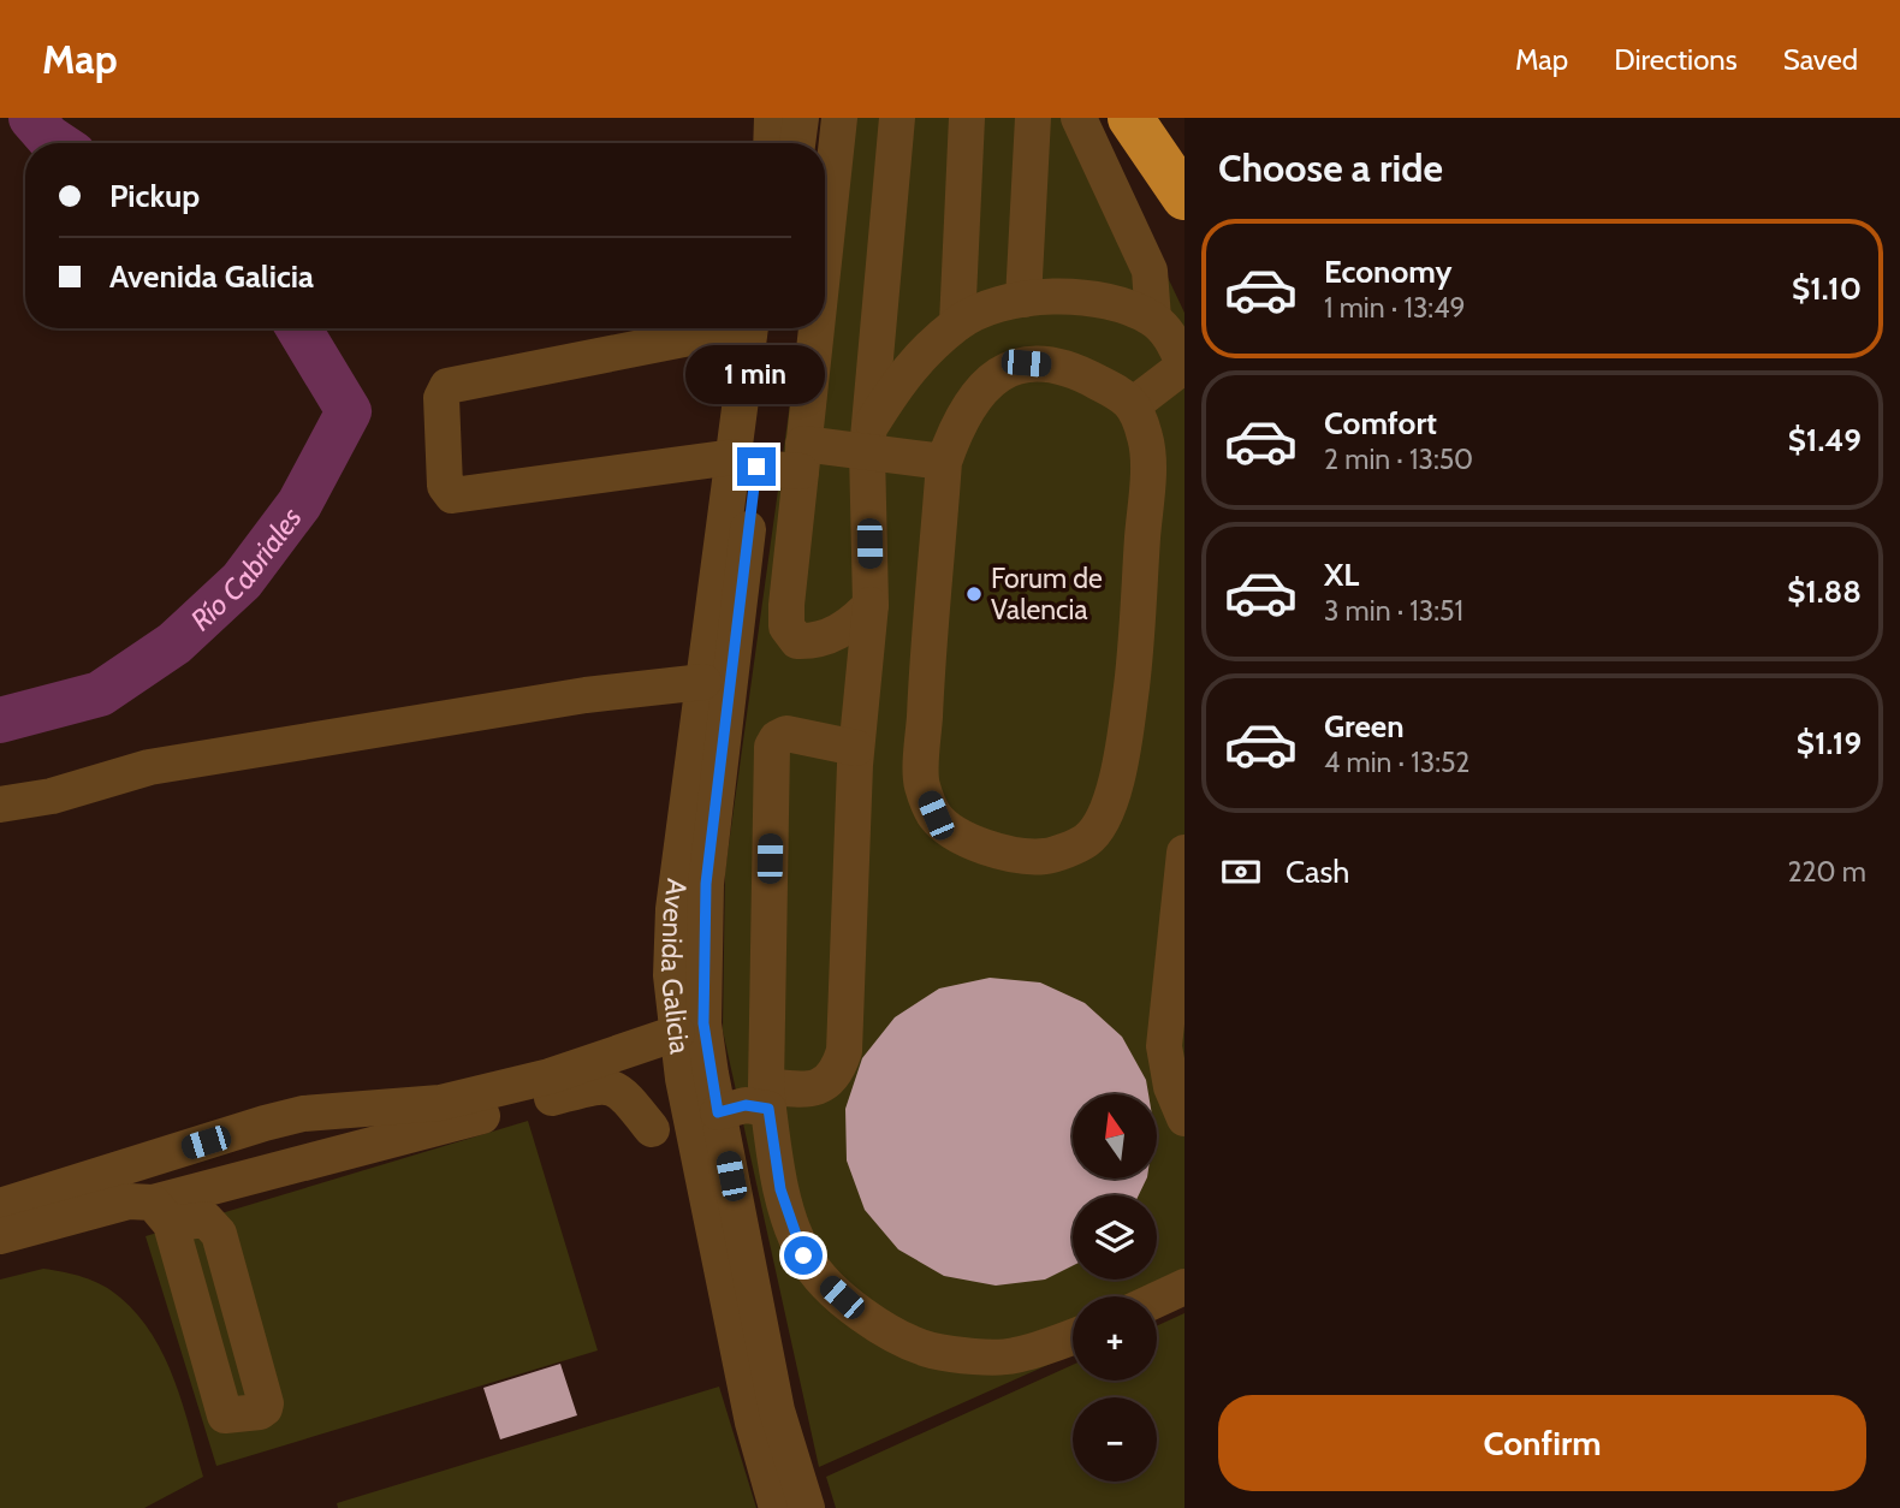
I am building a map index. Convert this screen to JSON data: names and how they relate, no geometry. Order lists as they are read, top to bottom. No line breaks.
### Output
{"streets":{"street":["Avenida Galicia"]},"water":["Río Cabriales"],"places":["Forum de Valencia"],"north":"top","page":{"header":"Map","nav":["Map","Directions","Saved"],"heading":"Choose a ride","banner":["Pickup","Avenida Galicia"],"list":[{"name":"Economy","note":"1 min · 13:49","value":"$1.10"},{"name":"Comfort","note":"2 min · 13:50","value":"$1.49"},{"name":"XL","note":"3 min · 13:51","value":"$1.88"},{"name":"Green","note":"4 min · 13:52","value":"$1.19"}],"bubble":"1 min","pay":["Cash","220 m"],"map_buttons":["+","−"],"buttons":"Confirm"}}
